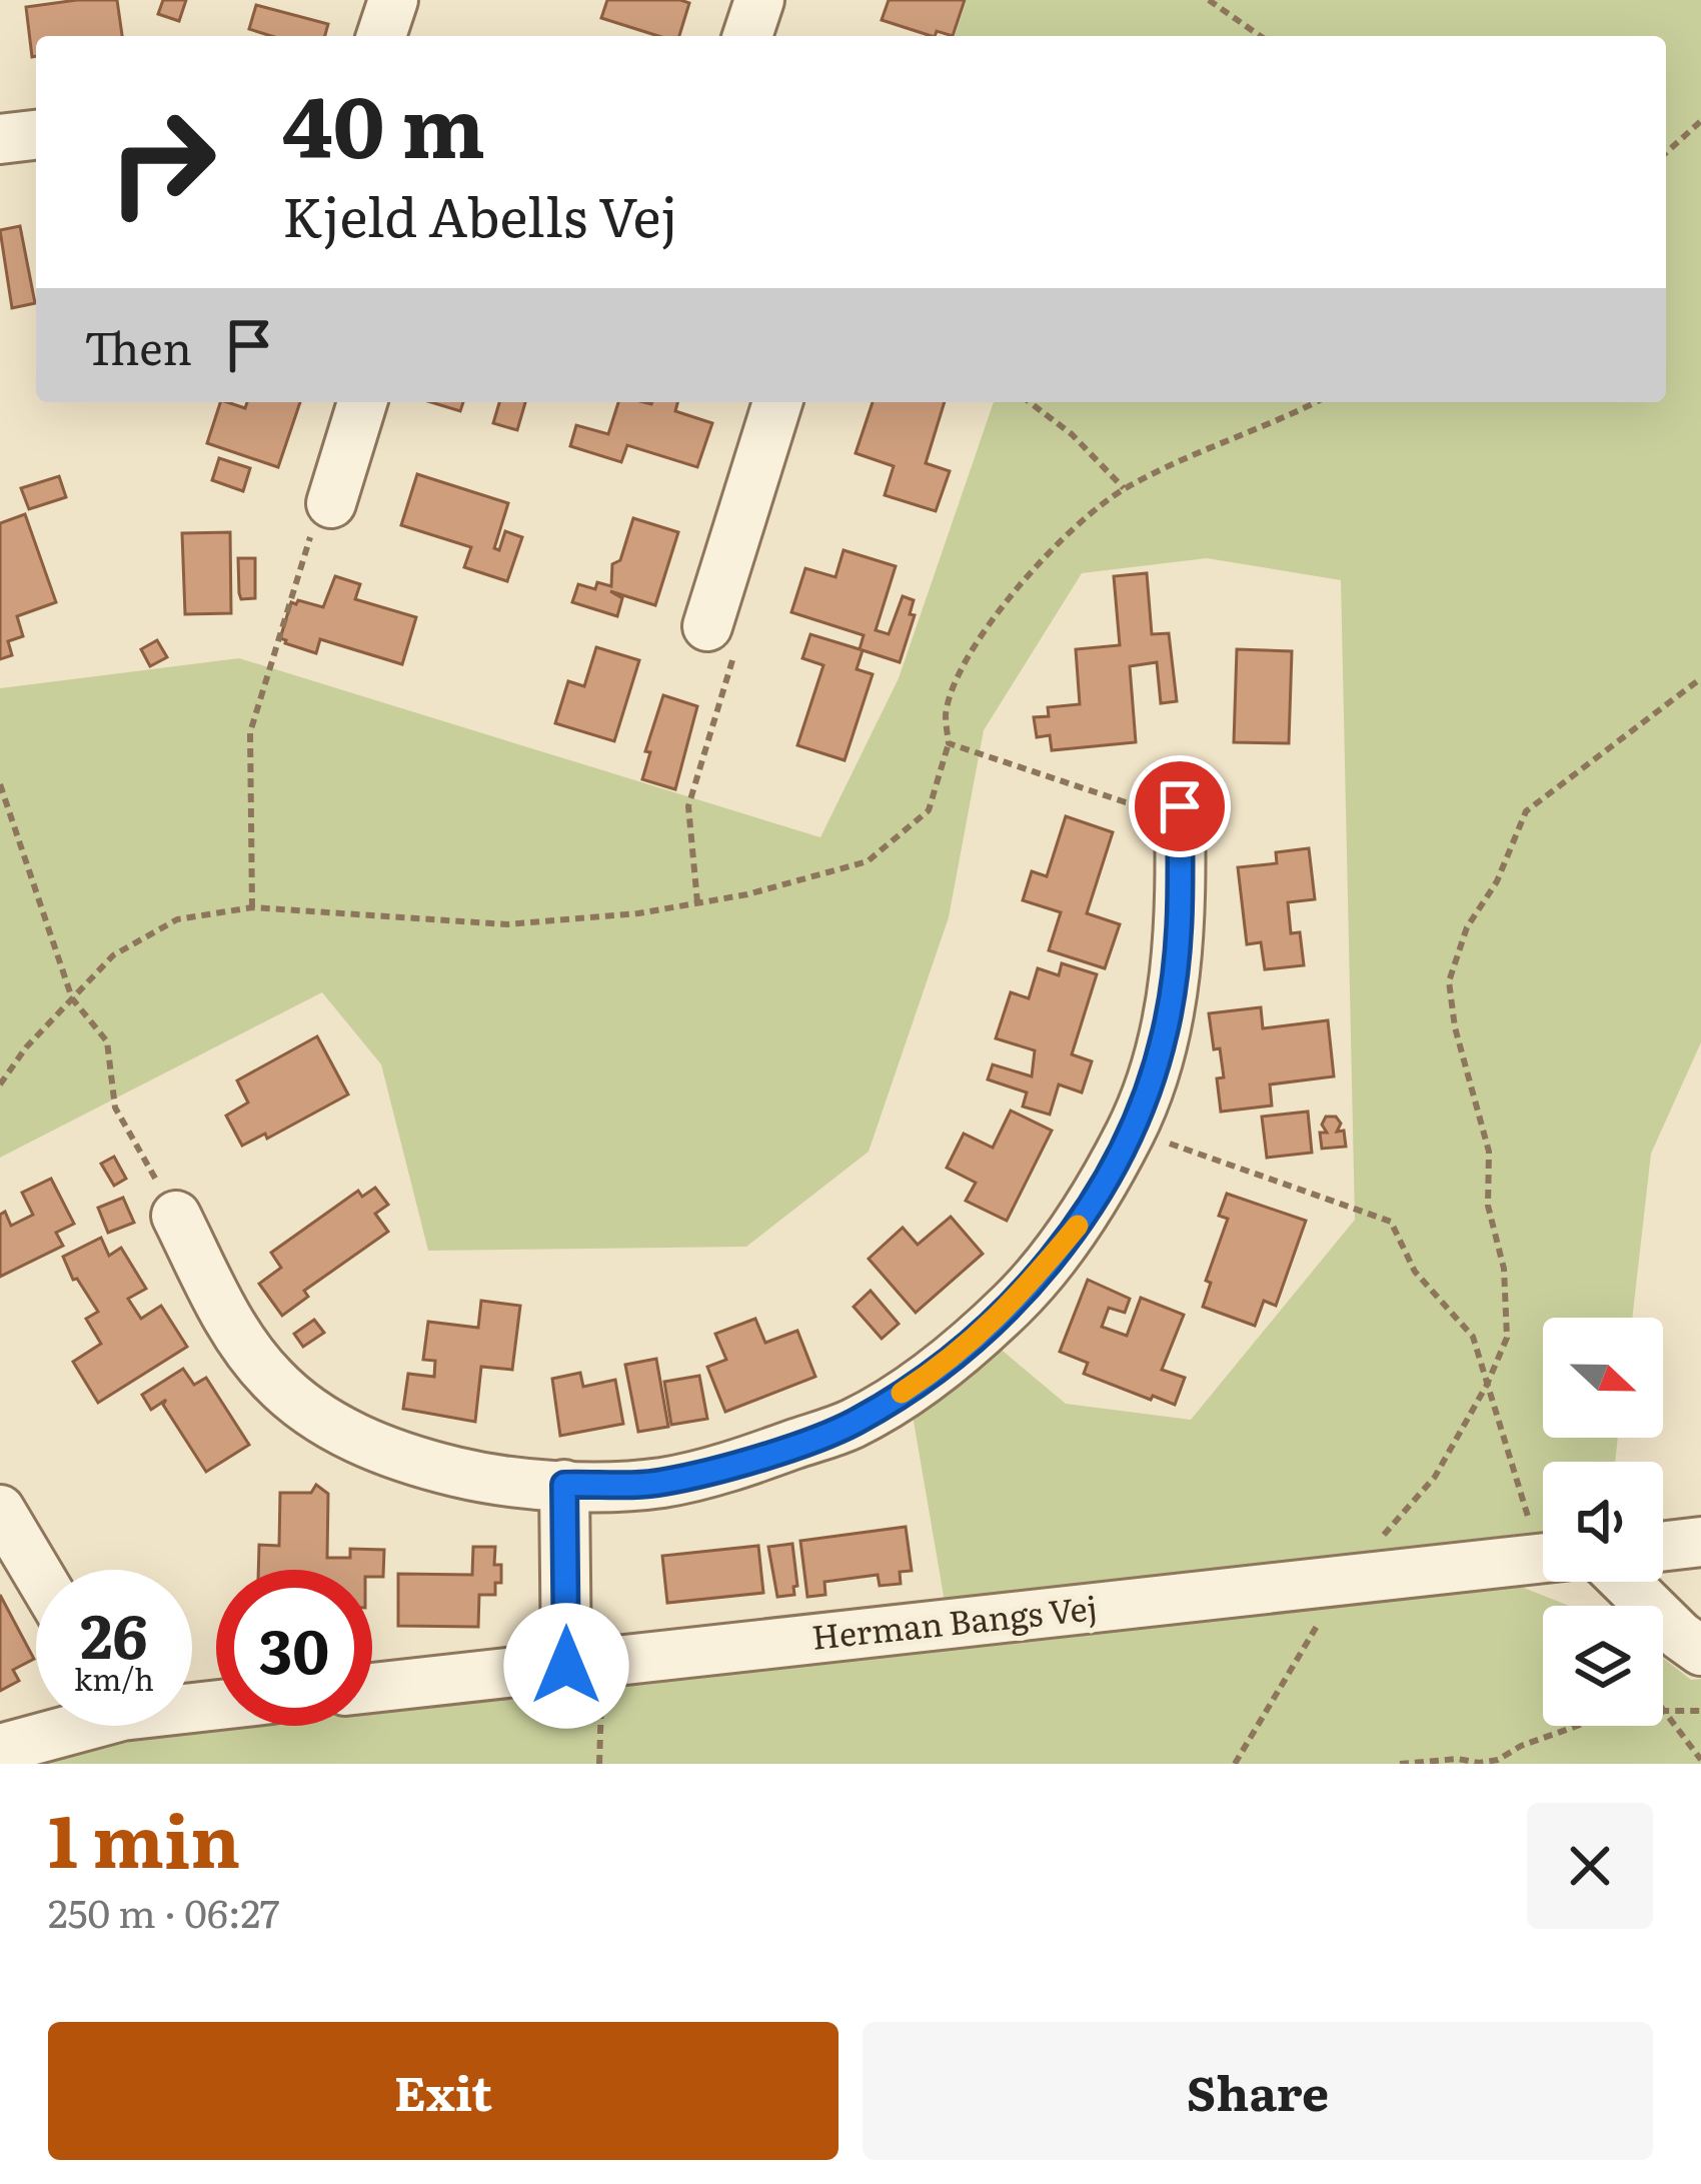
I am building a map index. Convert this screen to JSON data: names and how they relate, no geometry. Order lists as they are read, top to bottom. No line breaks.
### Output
{"streets":{"street":["Herman Bangs Vej"]},"north":"right","page":{"turn":["40 m","Kjeld Abells Vej"],"then":"Then","speed":"26 km/h","limit":"30","heading":["1 min","250 m · 06:27"],"buttons":["Exit","Share"]}}
